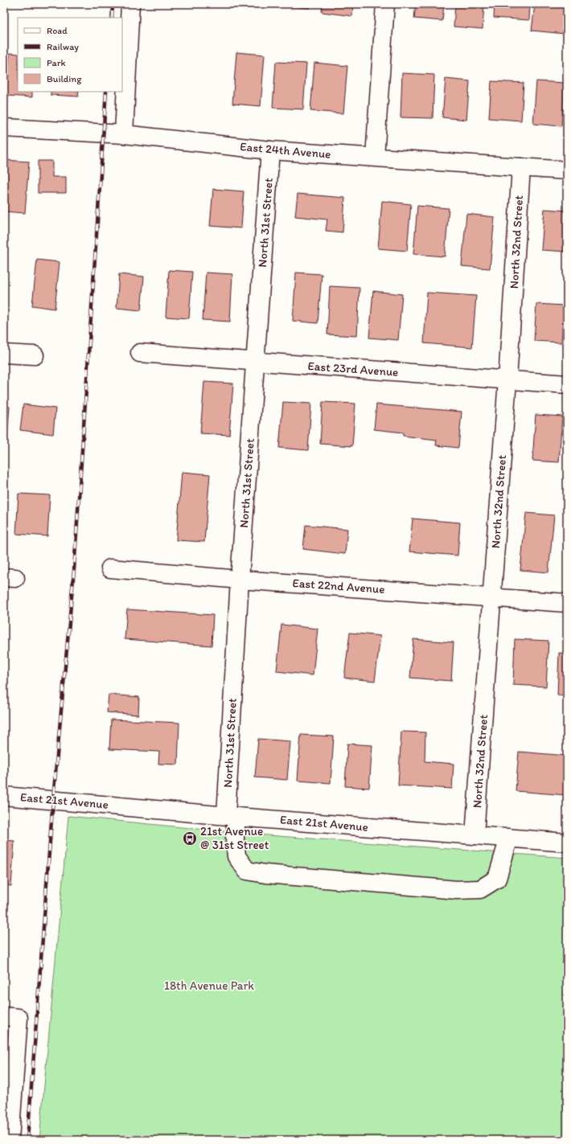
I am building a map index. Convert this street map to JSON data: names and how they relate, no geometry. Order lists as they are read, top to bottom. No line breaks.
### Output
{"streets":{"street":["East 24th Avenue","North 31st Street","North 32nd Street","East 23rd Avenue","East 22nd Avenue","East 21st Avenue"]},"crossings":[["East 24th Avenue","North 31st Street"],["East 24th Avenue","North 32nd Street"],["North 31st Street","East 23rd Avenue"],["North 31st Street","East 22nd Avenue"],["North 31st Street","East 21st Avenue"],["North 32nd Street","East 23rd Avenue"],["North 32nd Street","East 22nd Avenue"],["North 32nd Street","East 21st Avenue"]],"parks":["18th Avenue Park"],"places":{"bus stop":["21st Avenue @ 31st Street"]},"legend":["Road","Railway","Park","Building"]}
